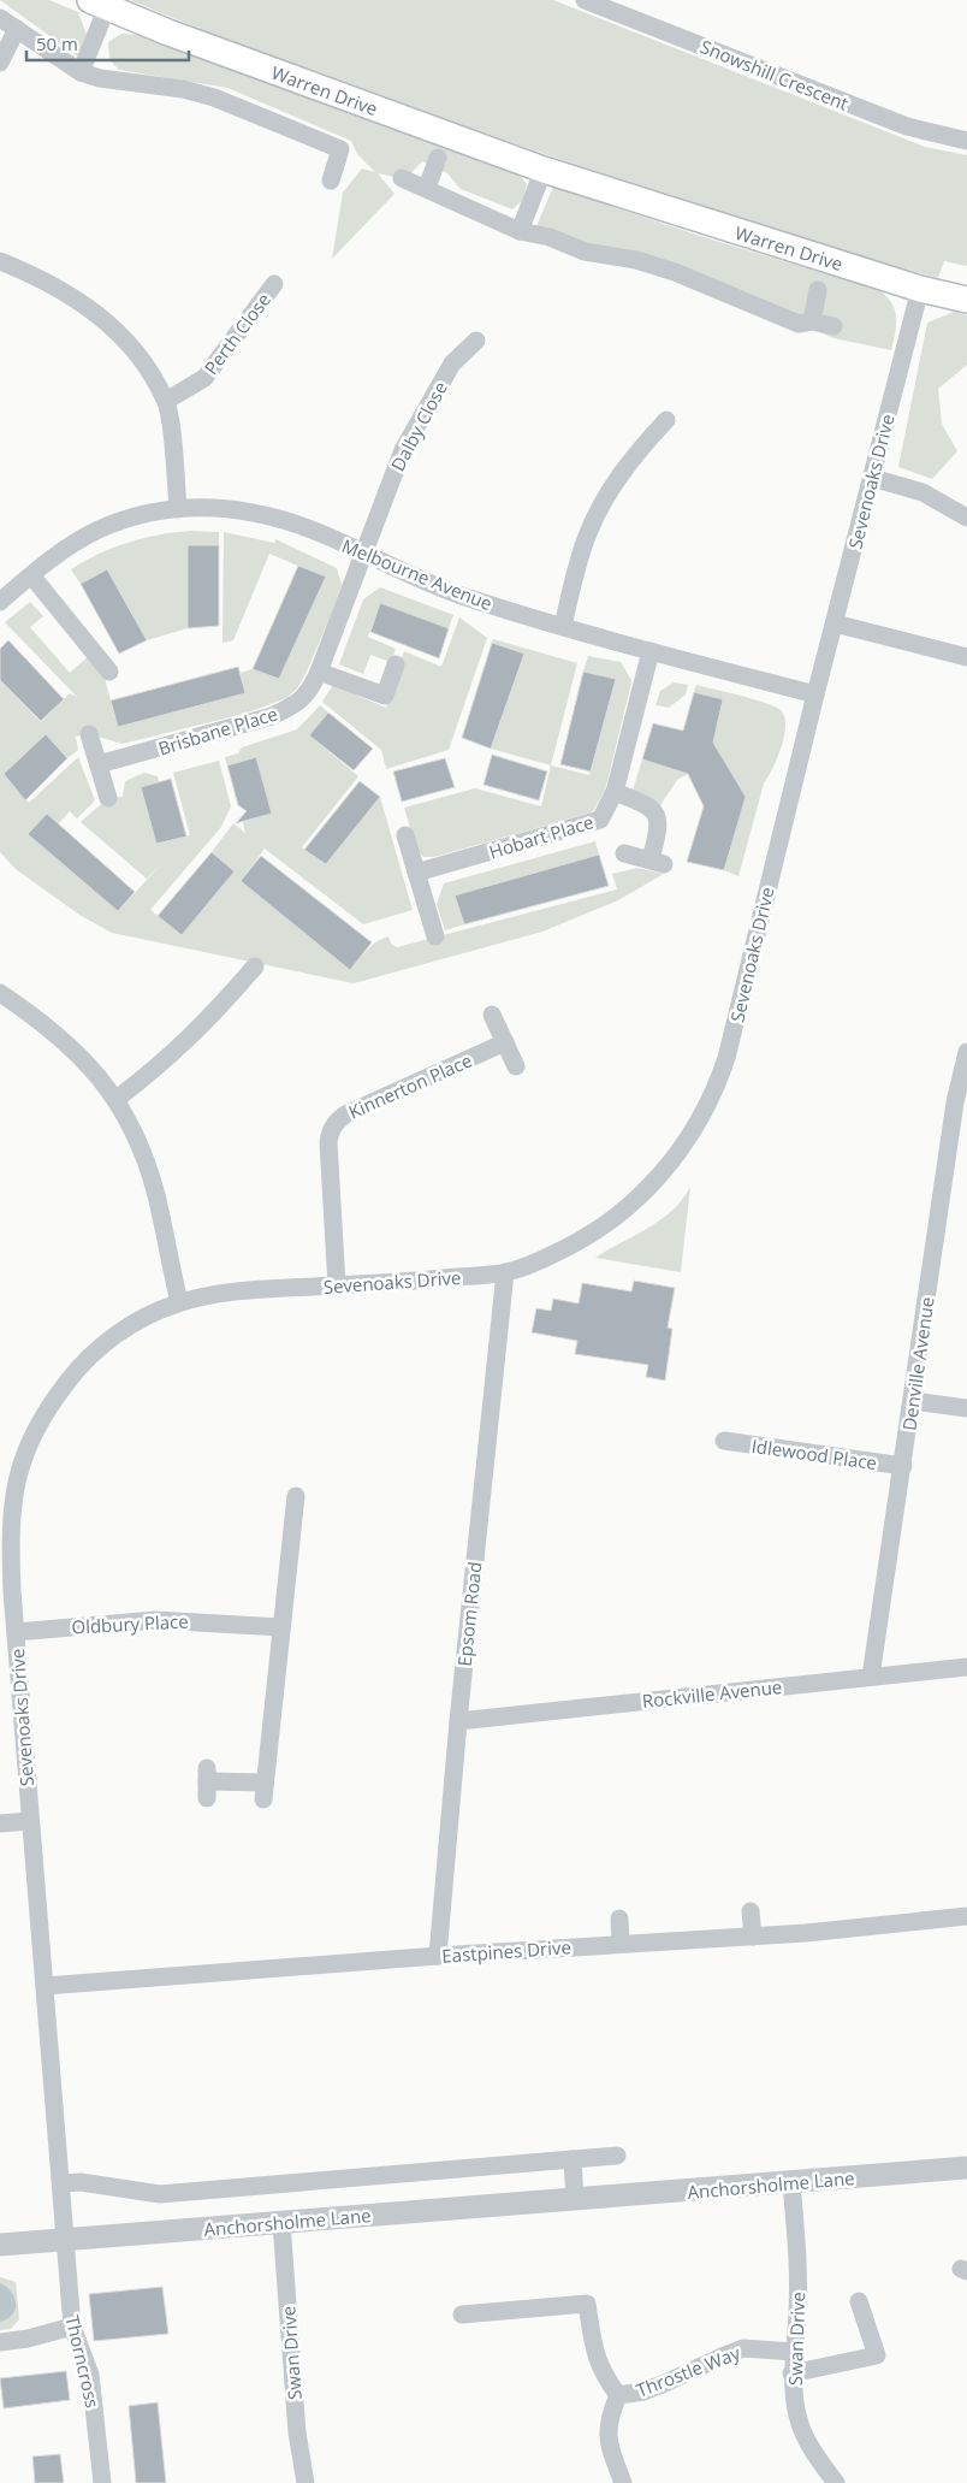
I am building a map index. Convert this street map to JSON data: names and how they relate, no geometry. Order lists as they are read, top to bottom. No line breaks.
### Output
{"streets":{"main road":["Warren Drive"],"street":["Snowshill Crescent","Perth Close","Dalby Close","Sevenoaks Drive","Melbourne Avenue","Brisbane Place","Hobart Place","Kinnerton Place","Denville Avenue","Idlewood Place","Epsom Road","Oldbury Place","Rockville Avenue","Eastpines Drive","Anchorsholme Lane","Swan Drive","Thorncross","Throstle Way"]},"crossings":[["Warren Drive","Sevenoaks Drive"],["Dalby Close","Melbourne Avenue"],["Dalby Close","Brisbane Place"],["Sevenoaks Drive","Melbourne Avenue"],["Sevenoaks Drive","Kinnerton Place"],["Sevenoaks Drive","Epsom Road"],["Sevenoaks Drive","Oldbury Place"],["Sevenoaks Drive","Eastpines Drive"],["Sevenoaks Drive","Anchorsholme Lane"],["Sevenoaks Drive","Thorncross"],["Melbourne Avenue","Brisbane Place"],["Melbourne Avenue","Hobart Place"],["Denville Avenue","Idlewood Place"],["Denville Avenue","Rockville Avenue"],["Epsom Road","Rockville Avenue"],["Epsom Road","Eastpines Drive"],["Anchorsholme Lane","Swan Drive"],["Anchorsholme Lane","Thorncross"],["Swan Drive","Throstle Way"]],"scale_bar":"50 m"}
